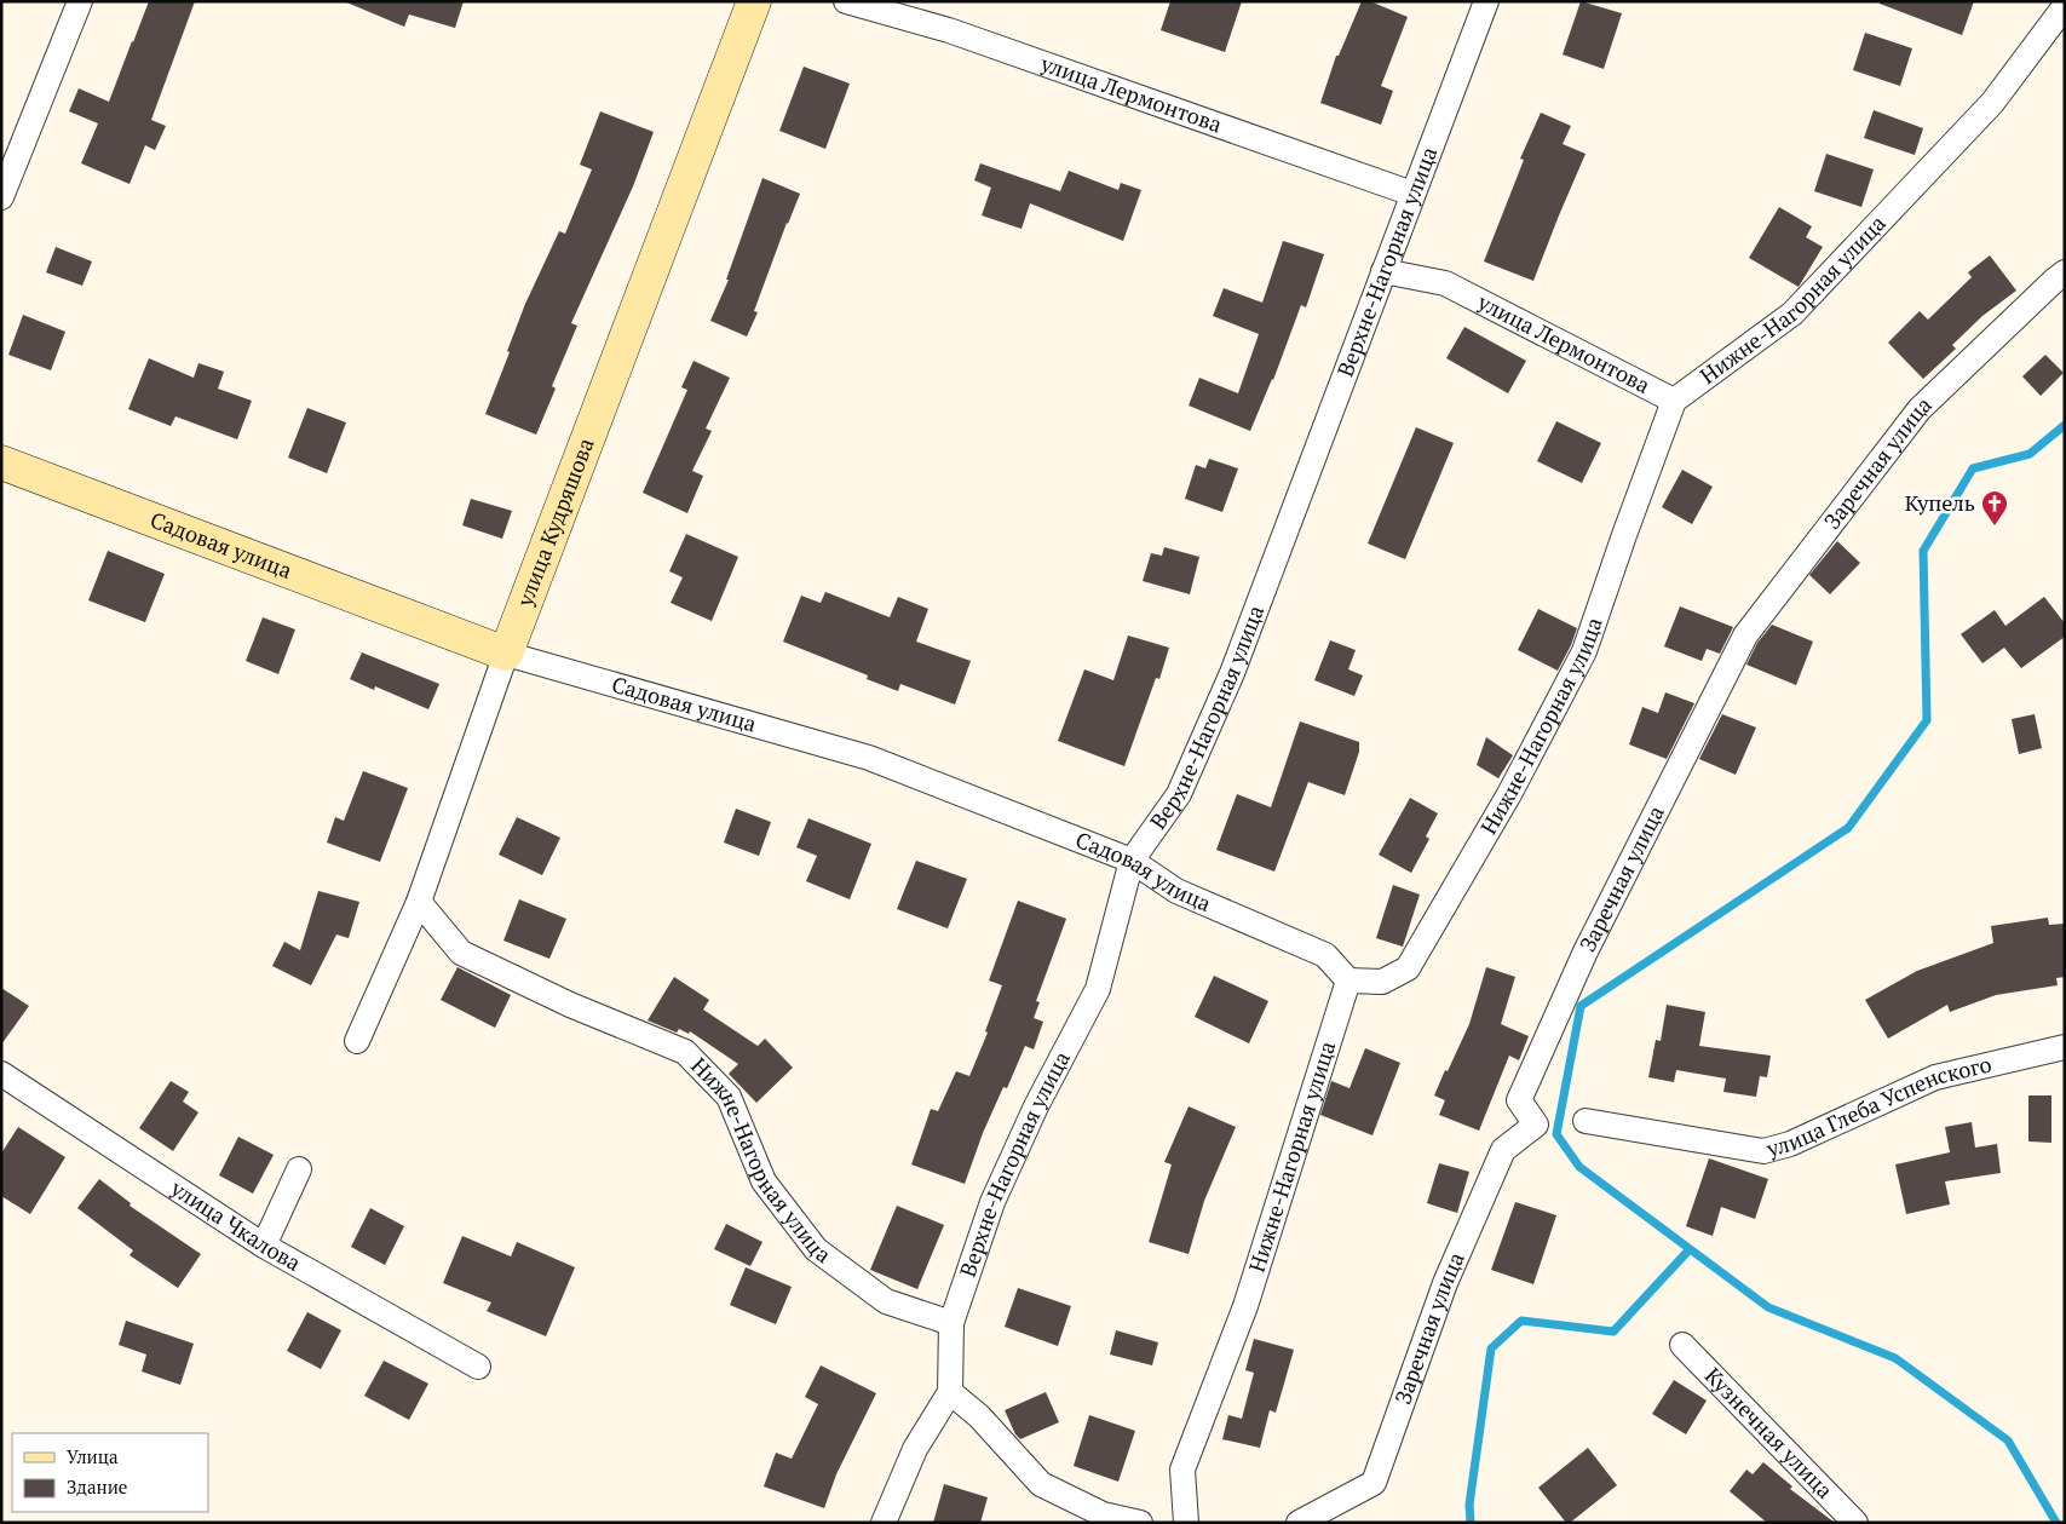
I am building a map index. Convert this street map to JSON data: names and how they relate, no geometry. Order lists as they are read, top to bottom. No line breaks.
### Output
{"streets":{"street":["улица Лермонтова","Верхне-Нагорная улица","Нижне-Нагорная улица","Заречная улица","улица Кудряшова","Садовая улица","улица Глеба Успенского","улица Чкалова","Кузнечная улица"]},"crossings":[["улица Лермонтова","Верхне-Нагорная улица"],["улица Лермонтова","Нижне-Нагорная улица"],["Верхне-Нагорная улица","Нижне-Нагорная улица"],["Верхне-Нагорная улица","Садовая улица"],["Нижне-Нагорная улица","улица Кудряшова"],["Нижне-Нагорная улица","Садовая улица"],["улица Кудряшова","Садовая улица"]],"places":{"church":["Купель"]},"legend":["Улица","Здание"]}
